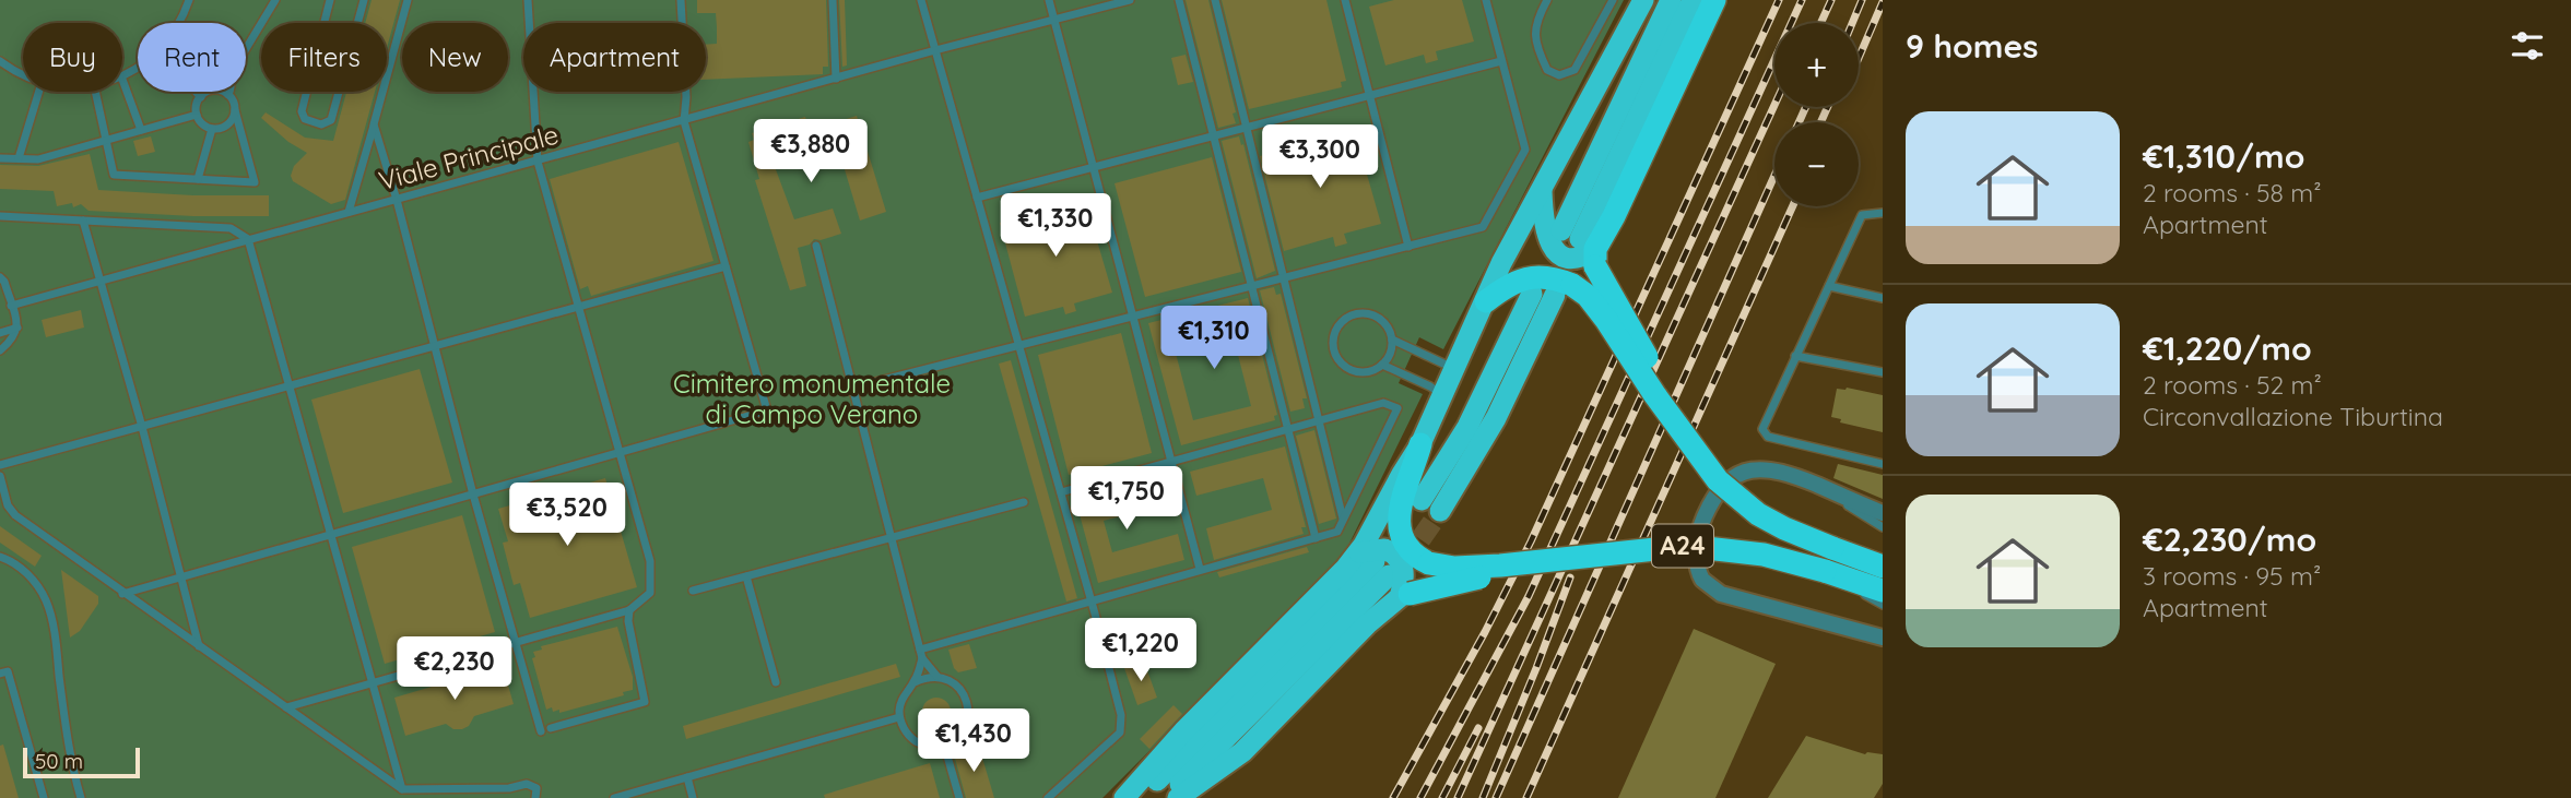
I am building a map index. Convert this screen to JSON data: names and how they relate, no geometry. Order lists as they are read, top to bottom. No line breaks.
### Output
{"streets":{"highway":["A24"],"lane":["Viale Principale"]},"parks":["Cimitero monumentale di Campo Verano"],"scale_bar":"50 m","page":{"heading":"9 homes","map_buttons":["+","−"],"chip":["Buy","Rent","Filters","New","Apartment"],"list":[{"name":"€1,310/mo","note":"2 rooms · 58 m² · Apartment"},{"name":"€1,220/mo","note":"2 rooms · 52 m² · Circonvallazione Tiburtina"},{"name":"€2,230/mo","note":"3 rooms · 95 m² · Apartment"}],"price":["€3,880","€3,300","€1,330","€1,310","€1,750","€3,520","€1,220","€2,230","€1,430"],"scale":"50 m"}}
